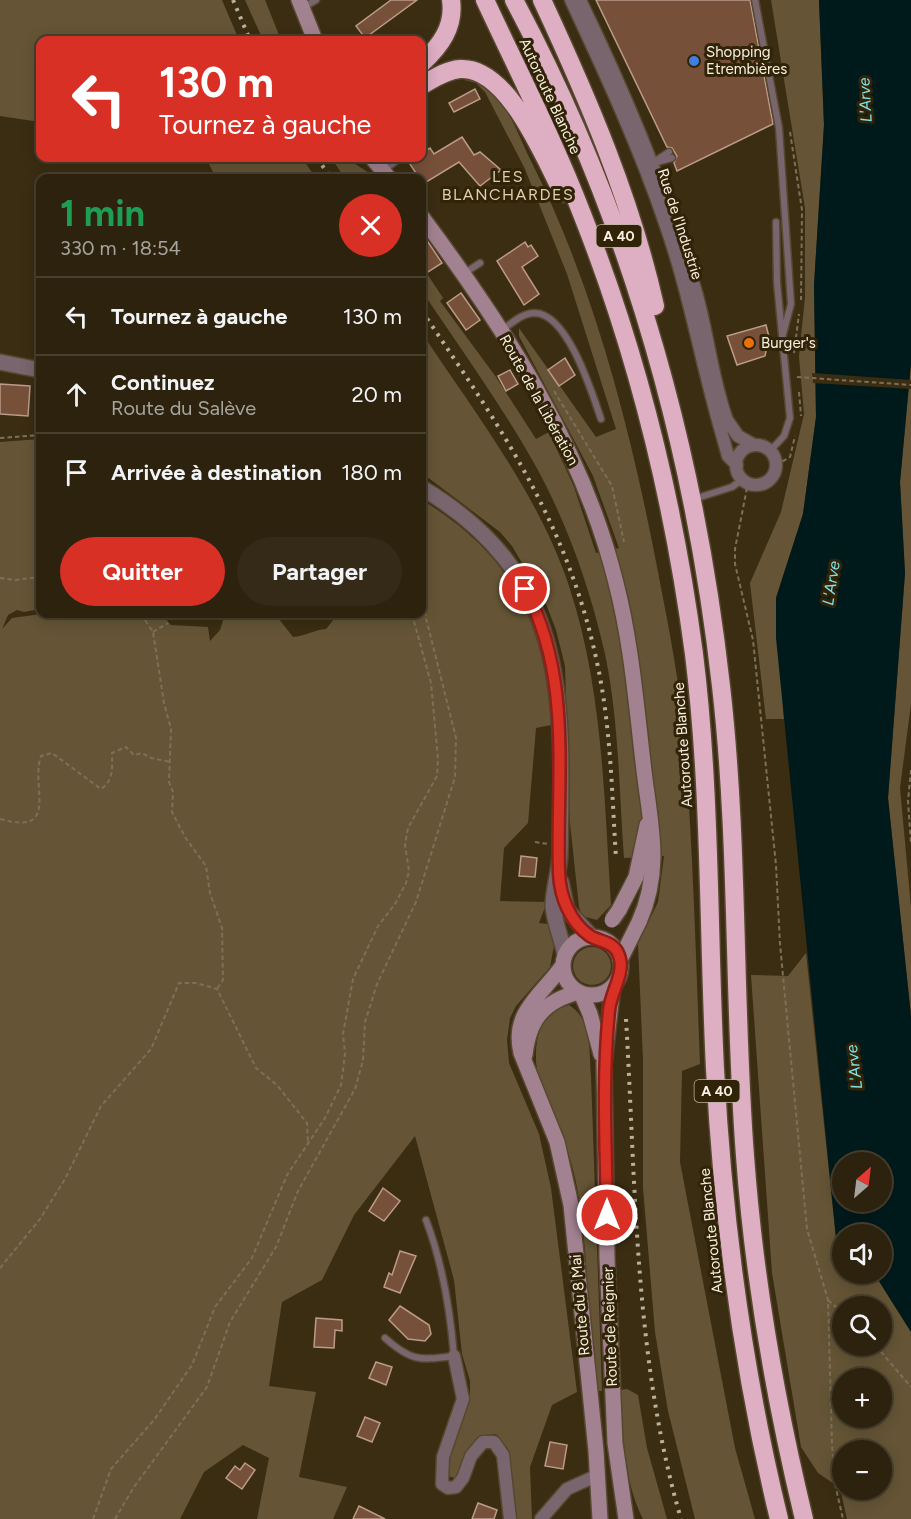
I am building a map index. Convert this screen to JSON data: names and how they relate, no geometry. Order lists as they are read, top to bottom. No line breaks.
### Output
{"streets":{"highway":["Autoroute Blanche","A 40"],"main road":["Route de la Libération","Route du 8 Mai","Route de Reignier"],"street":["Rue de l'Industrie"]},"crossings":[["Route de la Libération","Route du 8 Mai"],["Route de la Libération","Route de Reignier"],["Route du 8 Mai","Route de Reignier"]],"districts":["LES BLANCHARDES"],"water":["L'Arve"],"places":["Shopping Etrembières","Burger's"],"north":"top right","page":{"turn":["130 m","Tournez à gauche"],"heading":["1 min","330 m · 18:54"],"list":[{"name":"Tournez à gauche","value":"130 m"},{"name":"Continuez","note":"Route du Salève","value":"20 m"},{"name":"Arrivée à destination","value":"180 m"}],"buttons":["Quitter","Partager"],"map_buttons":["+","−"]}}
